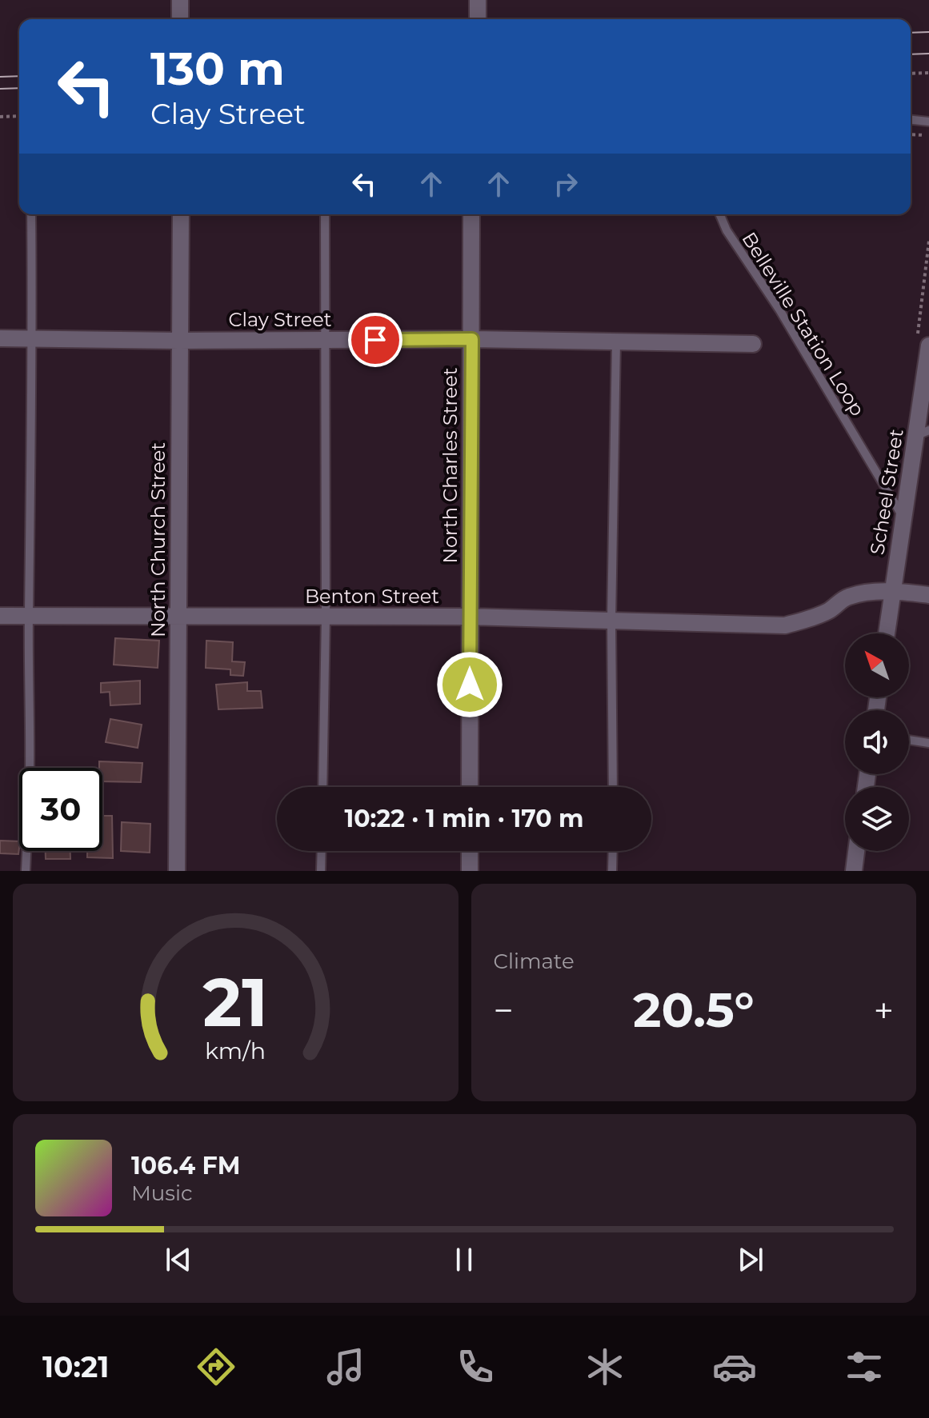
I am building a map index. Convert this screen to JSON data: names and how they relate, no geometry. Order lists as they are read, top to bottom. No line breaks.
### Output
{"streets":{"street":["Clay Street","North Charles Street","Scheel Street","North Church Street","Benton Street"],"lane":["Belleville Station Loop"]},"crossings":[["Clay Street","North Charles Street"],["Clay Street","North Church Street"],["Belleville Station Loop","Scheel Street"],["North Charles Street","Benton Street"],["Scheel Street","Benton Street"],["North Church Street","Benton Street"]],"north":"top left","page":{"turn":["130 m","Clay Street"],"limit":"30","trip":"10:22 · 1 min · 170 m","tile":"Climate","heat":["−","20.5°","+"],"song":["106.4 FM","Music"],"tabs":"10:21","gauge":["21","km/h"]}}
